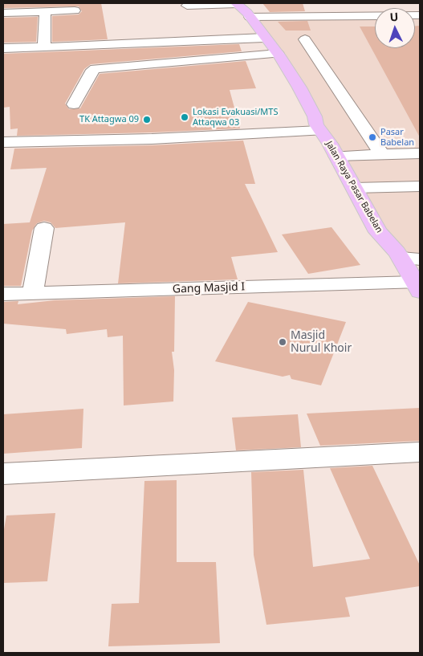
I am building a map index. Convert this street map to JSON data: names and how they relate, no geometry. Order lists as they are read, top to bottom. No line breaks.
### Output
{"streets":{"main road":["Jalan Raya Pasar Babelan"],"street":["Gang Masjid I"]},"crossings":[["Jalan Raya Pasar Babelan","Gang Masjid I"]],"places":["Lokasi Evakuasi/MTS Attaqwa 03","TK Attagwa 09","Pasar Babelan","Masjid Nurul Khoir"],"north":"top"}
